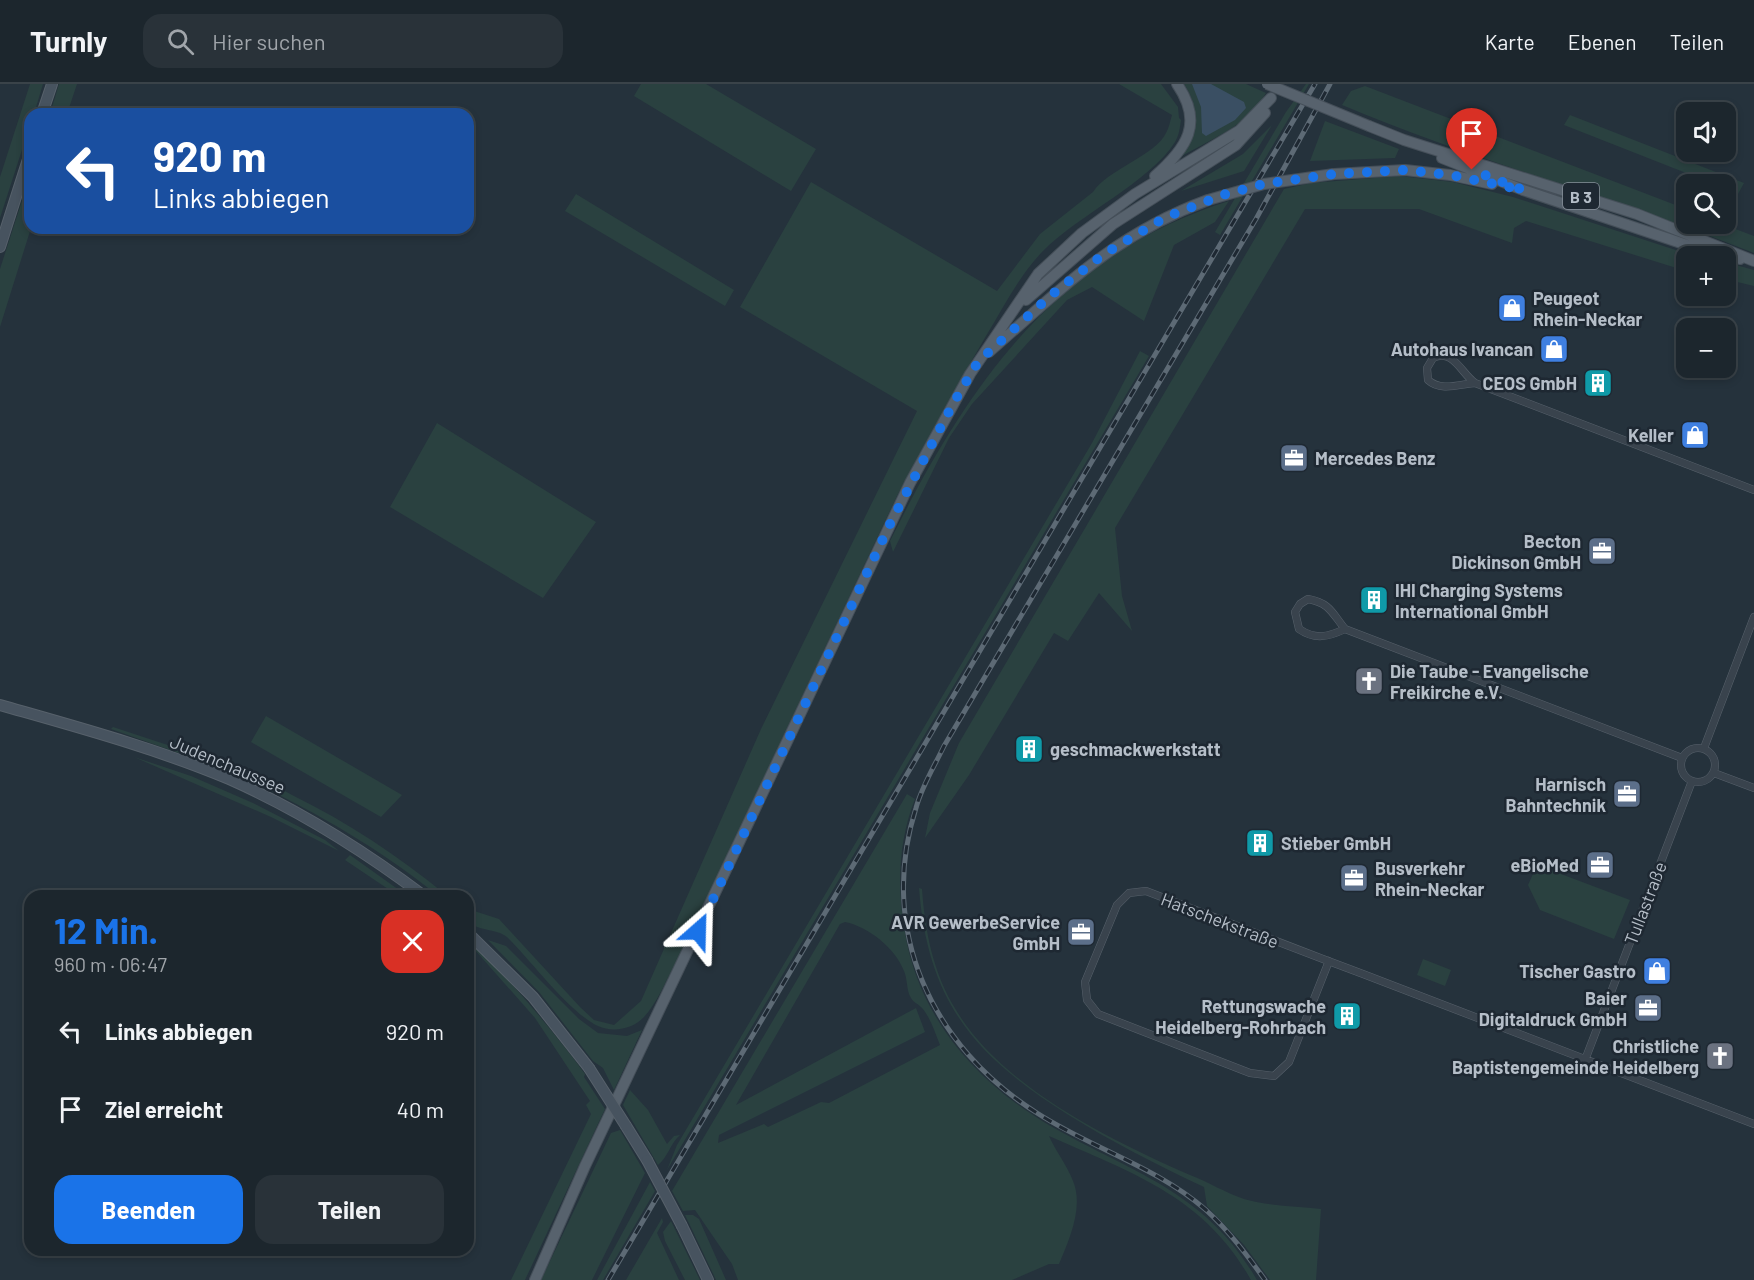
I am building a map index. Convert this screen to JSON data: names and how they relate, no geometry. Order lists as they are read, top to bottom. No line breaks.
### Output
{"streets":{"main road":["B 3","Judenchaussee"],"street":["Tullastraße","Hatschekstraße"]},"crossings":[["Tullastraße","Hatschekstraße"]],"places":{"shop":["Peugeot Rhein-Neckar","Autohaus Ivancan","Keller","Tischer Gastro"],"building":["CEOS GmbH","IHI Charging Systems International GmbH","geschmackwerkstatt","Stieber GmbH","Rettungswache Heidelberg-Rohrbach"],"office":["Mercedes Benz","Becton Dickinson GmbH","Harnisch Bahntechnik","eBioMed","Busverkehr Rhein-Neckar","AVR GewerbeService GmbH","Baier Digitaldruck GmbH"],"church":["Die Taube - Evangelische Freikirche e.V.","Christliche Baptistengemeinde Heidelberg"]},"page":{"header":"Turnly","search":"Hier suchen","nav":["Karte","Ebenen","Teilen"],"map_buttons":["+","−"],"turn":["920 m","Links abbiegen"],"heading":["12 Min.","960 m · 06:47"],"list":[{"name":"Links abbiegen","value":"920 m"},{"name":"Ziel erreicht","value":"40 m"}],"buttons":["Beenden","Teilen"]}}
